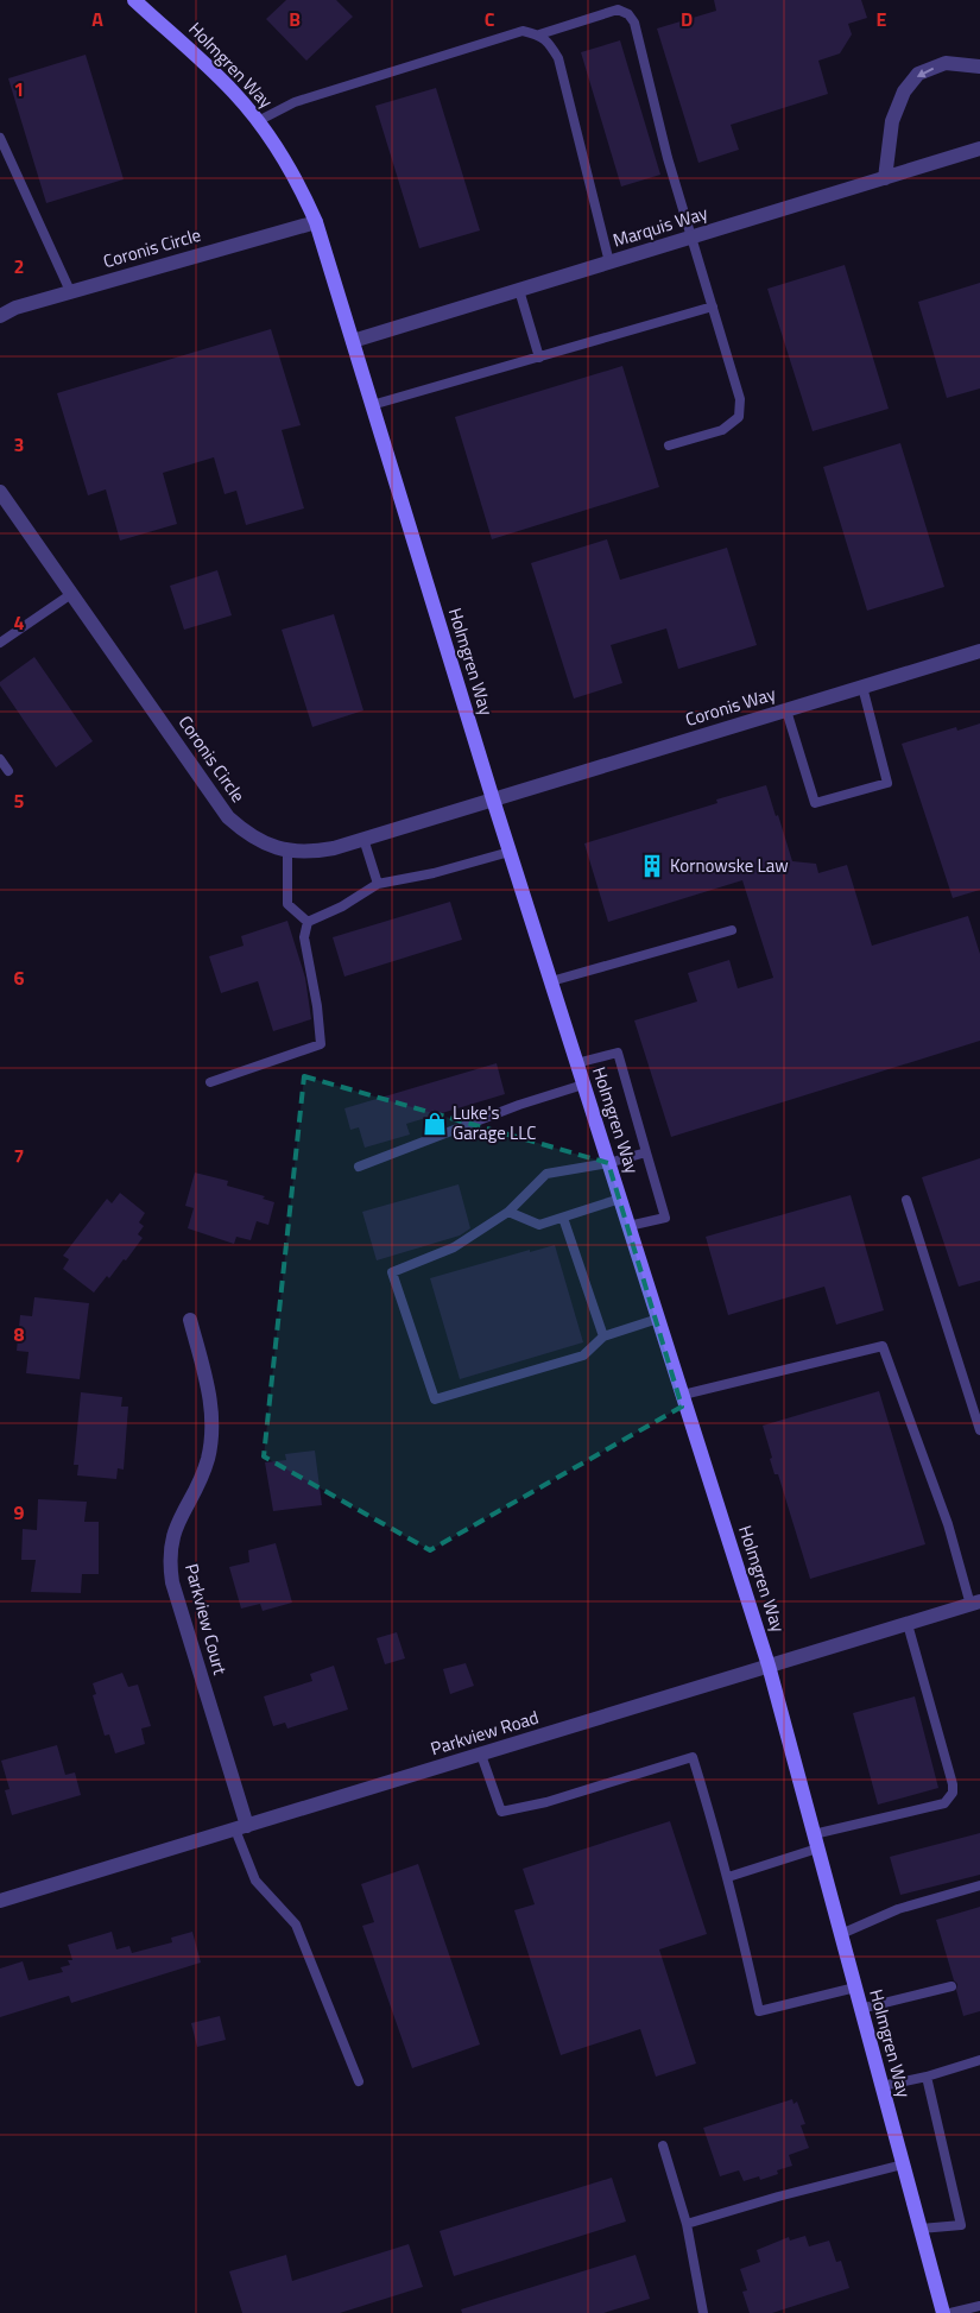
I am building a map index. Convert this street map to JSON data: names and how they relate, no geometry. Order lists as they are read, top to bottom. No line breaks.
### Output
{"streets":{"street":["Holmgren Way","Marquis Way","Coronis Circle","Coronis Way","Parkview Court","Parkview Road"]},"crossings":[["Holmgren Way","Marquis Way"],["Holmgren Way","Coronis Circle"],["Holmgren Way","Coronis Way"],["Holmgren Way","Parkview Road"],["Coronis Circle","Coronis Way"],["Parkview Court","Parkview Road"]],"places":{"building":["Kornowske Law"],"shop":["Luke's Garage LLC"]},"grid":{"columns":["A","B","C","D","E"],"rows":["1","2","3","4","5","6","7","8","9"]}}
